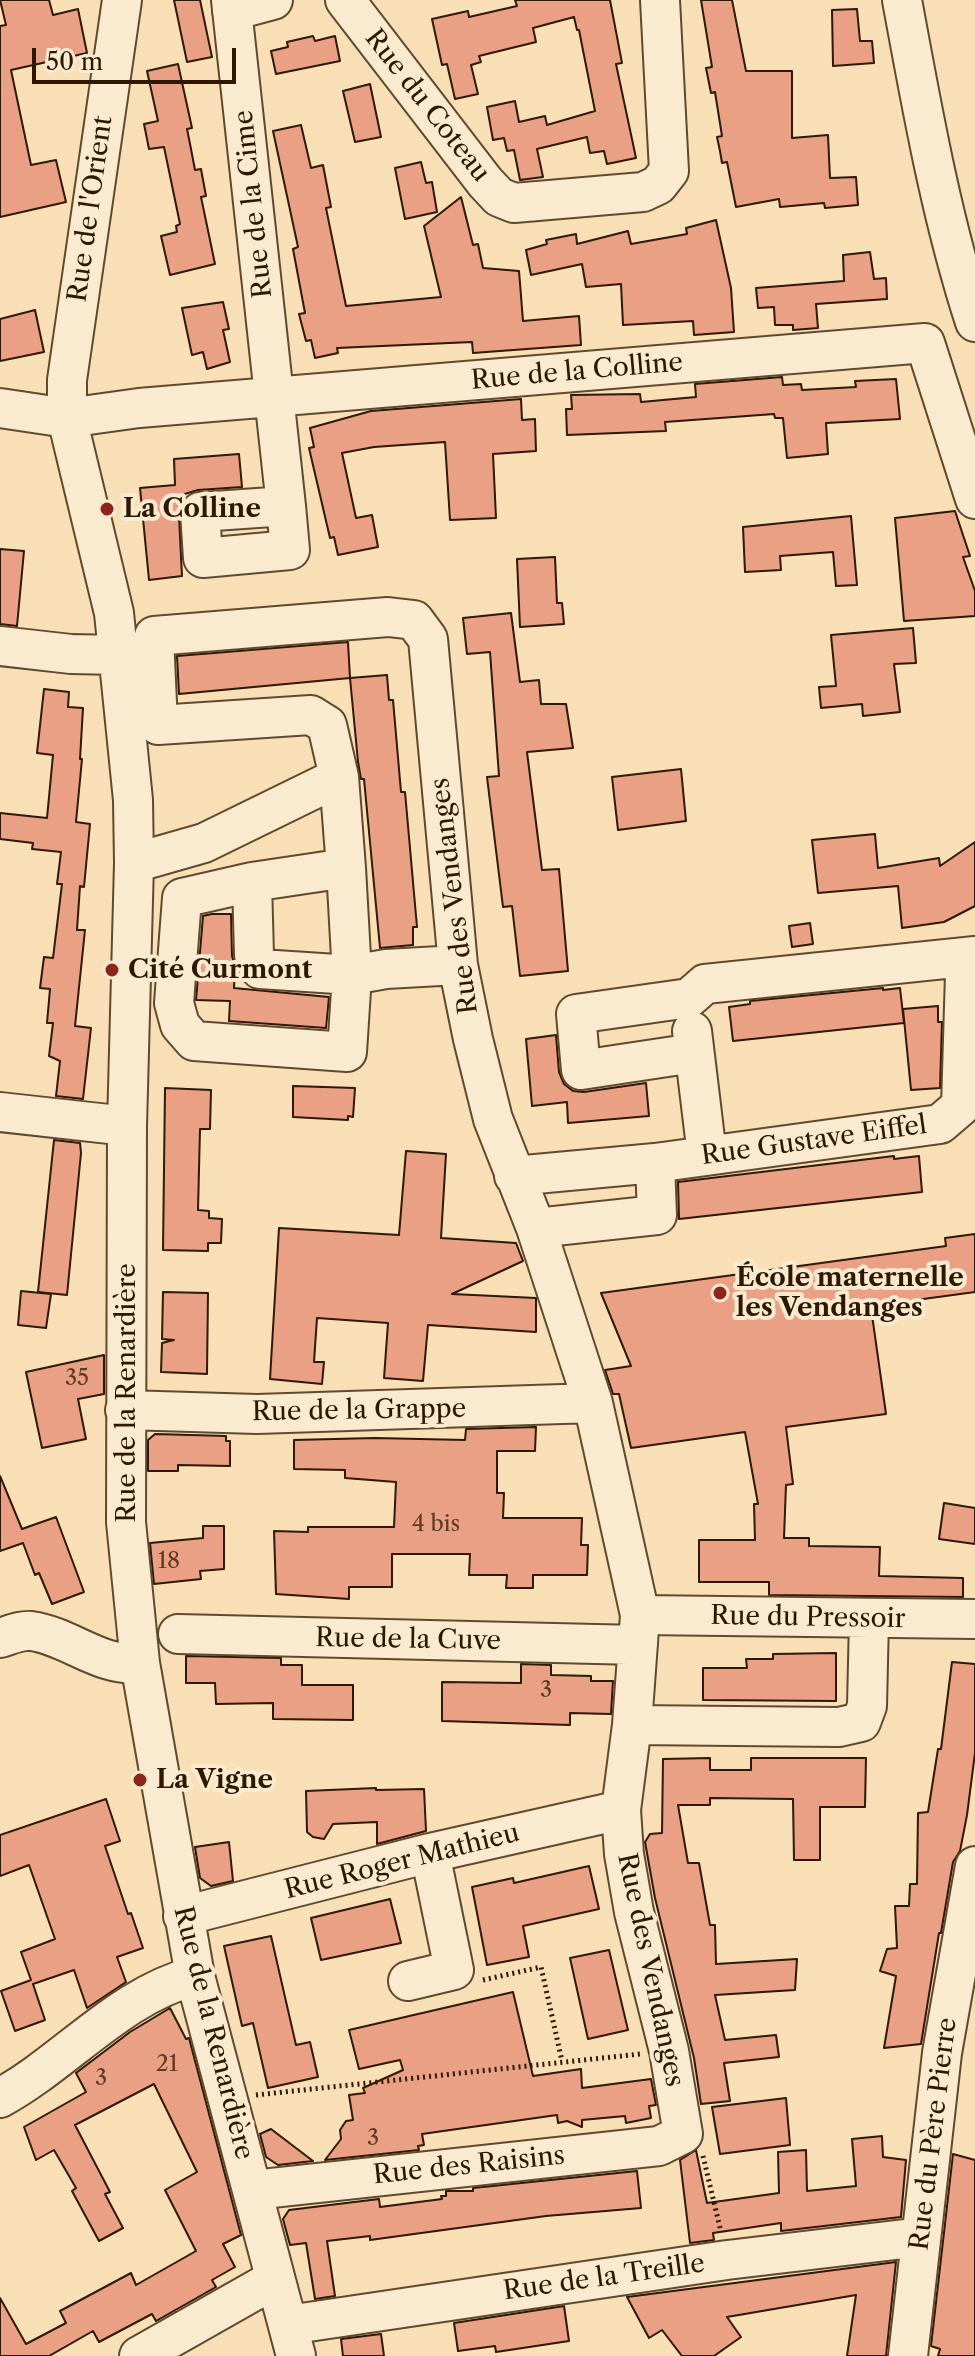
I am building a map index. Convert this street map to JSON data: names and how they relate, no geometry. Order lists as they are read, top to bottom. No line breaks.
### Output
{"streets":{"street":["Rue du Coteau","Rue de la Cime","Rue de l'Orient","Rue de la Colline","Rue des Vendanges","Rue Gustave Eiffel","Rue de la Renardière","Rue de la Grappe","Rue du Pressoir","Rue de la Cuve","Rue Roger Mathieu","Rue du Père Pierre","Rue des Raisins","Rue de la Treille"]},"crossings":[["Rue de la Cime","Rue de la Colline"],["Rue de l'Orient","Rue de la Colline"],["Rue de l'Orient","Rue de la Renardière"],["Rue de la Colline","Rue de la Renardière"],["Rue des Vendanges","Rue Gustave Eiffel"],["Rue des Vendanges","Rue de la Grappe"],["Rue des Vendanges","Rue du Pressoir"],["Rue des Vendanges","Rue de la Cuve"],["Rue des Vendanges","Rue Roger Mathieu"],["Rue des Vendanges","Rue des Raisins"],["Rue de la Renardière","Rue de la Grappe"],["Rue de la Renardière","Rue Roger Mathieu"],["Rue de la Renardière","Rue des Raisins"],["Rue de la Renardière","Rue de la Treille"],["Rue du Pressoir","Rue de la Cuve"],["Rue du Père Pierre","Rue de la Treille"]],"places":["La Colline","Cité Curmont","École maternelle les Vendanges","La Vigne"],"house_numbers":["35","4 bis","18","3","21","3","3"],"scale_bar":"50 m"}
